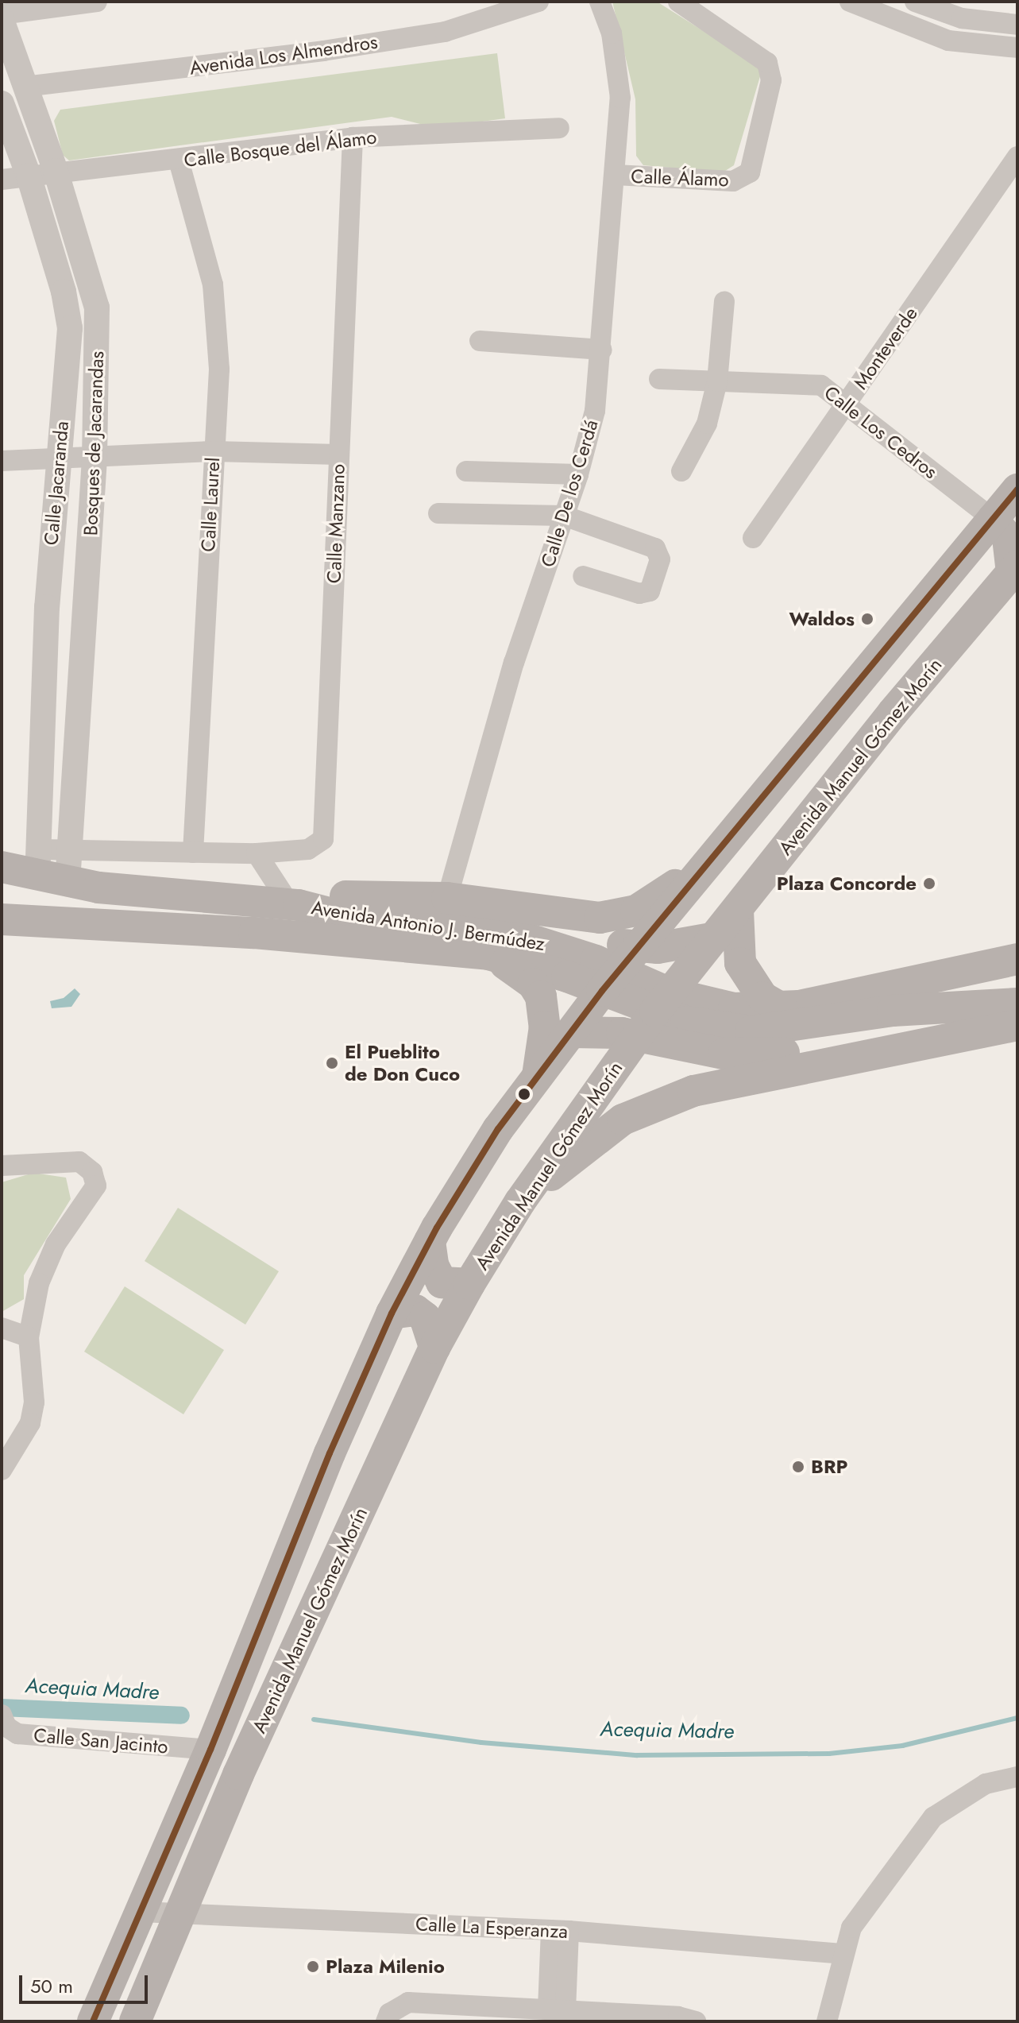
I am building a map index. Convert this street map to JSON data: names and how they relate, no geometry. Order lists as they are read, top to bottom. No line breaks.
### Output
{"streets":{"main road":["Avenida Manuel Gómez Morín","Avenida Antonio J. Bermúdez"],"street":["Avenida Los Almendros","Calle Bosque del Álamo","Calle Álamo","Monteverde","Calle Los Cedros","Bosques de Jacarandas","Calle Jacaranda","Calle De los Cerdá","Calle Laurel","Calle Manzano","Calle San Jacinto","Calle La Esperanza"]},"crossings":[["Avenida Los Almendros","Bosques de Jacarandas"],["Calle Bosque del Álamo","Bosques de Jacarandas"],["Calle Bosque del Álamo","Calle Jacaranda"],["Calle Bosque del Álamo","Calle Laurel"],["Calle Bosque del Álamo","Calle Manzano"],["Calle Álamo","Calle De los Cerdá"],["Monteverde","Calle Los Cedros"],["Calle Los Cedros","Avenida Manuel Gómez Morín"],["Bosques de Jacarandas","Calle Jacaranda"],["Bosques de Jacarandas","Calle Manzano"],["Bosques de Jacarandas","Avenida Antonio J. Bermúdez"],["Calle Jacaranda","Avenida Antonio J. Bermúdez"],["Calle Laurel","Calle Manzano"],["Avenida Manuel Gómez Morín","Calle San Jacinto"],["Avenida Manuel Gómez Morín","Calle La Esperanza"]],"water":["Acequia Madre"],"places":["Waldos","Plaza Concorde","El Pueblito de Don Cuco","BRP","Plaza Milenio"],"scale_bar":"50 m"}
